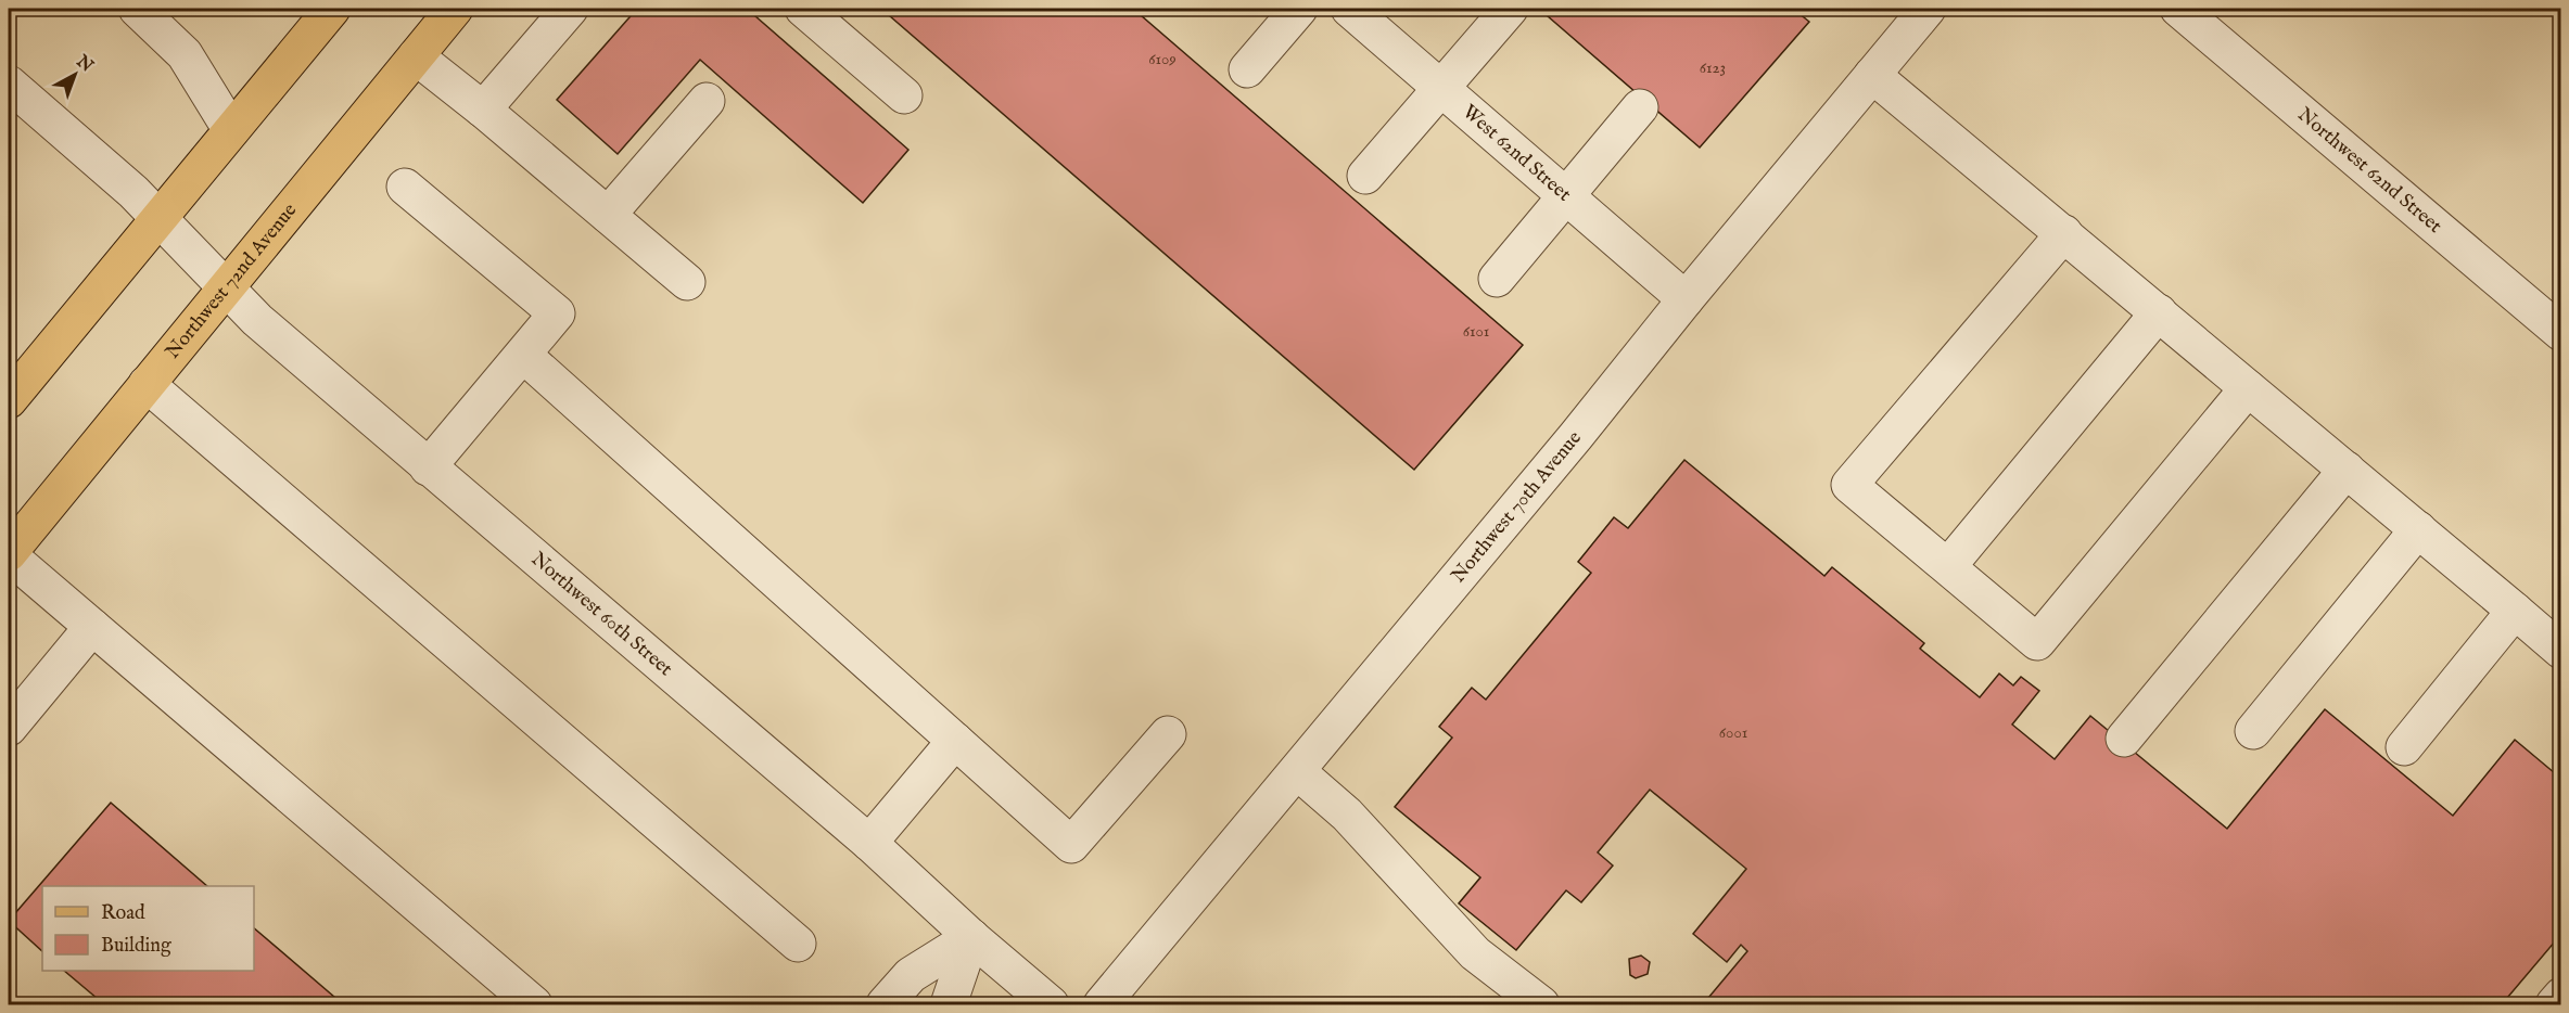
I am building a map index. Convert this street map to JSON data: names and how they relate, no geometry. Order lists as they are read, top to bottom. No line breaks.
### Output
{"streets":{"main road":["Northwest 72nd Avenue"],"street":["West 62nd Street","Northwest 62nd Street","Northwest 70th Avenue","Northwest 60th Street"]},"crossings":[["West 62nd Street","Northwest 70th Avenue"],["Northwest 72nd Avenue","Northwest 60th Street"]],"house_numbers":["6109","6123","6101","6001"],"legend":["Road","Building"],"north":"top right"}
